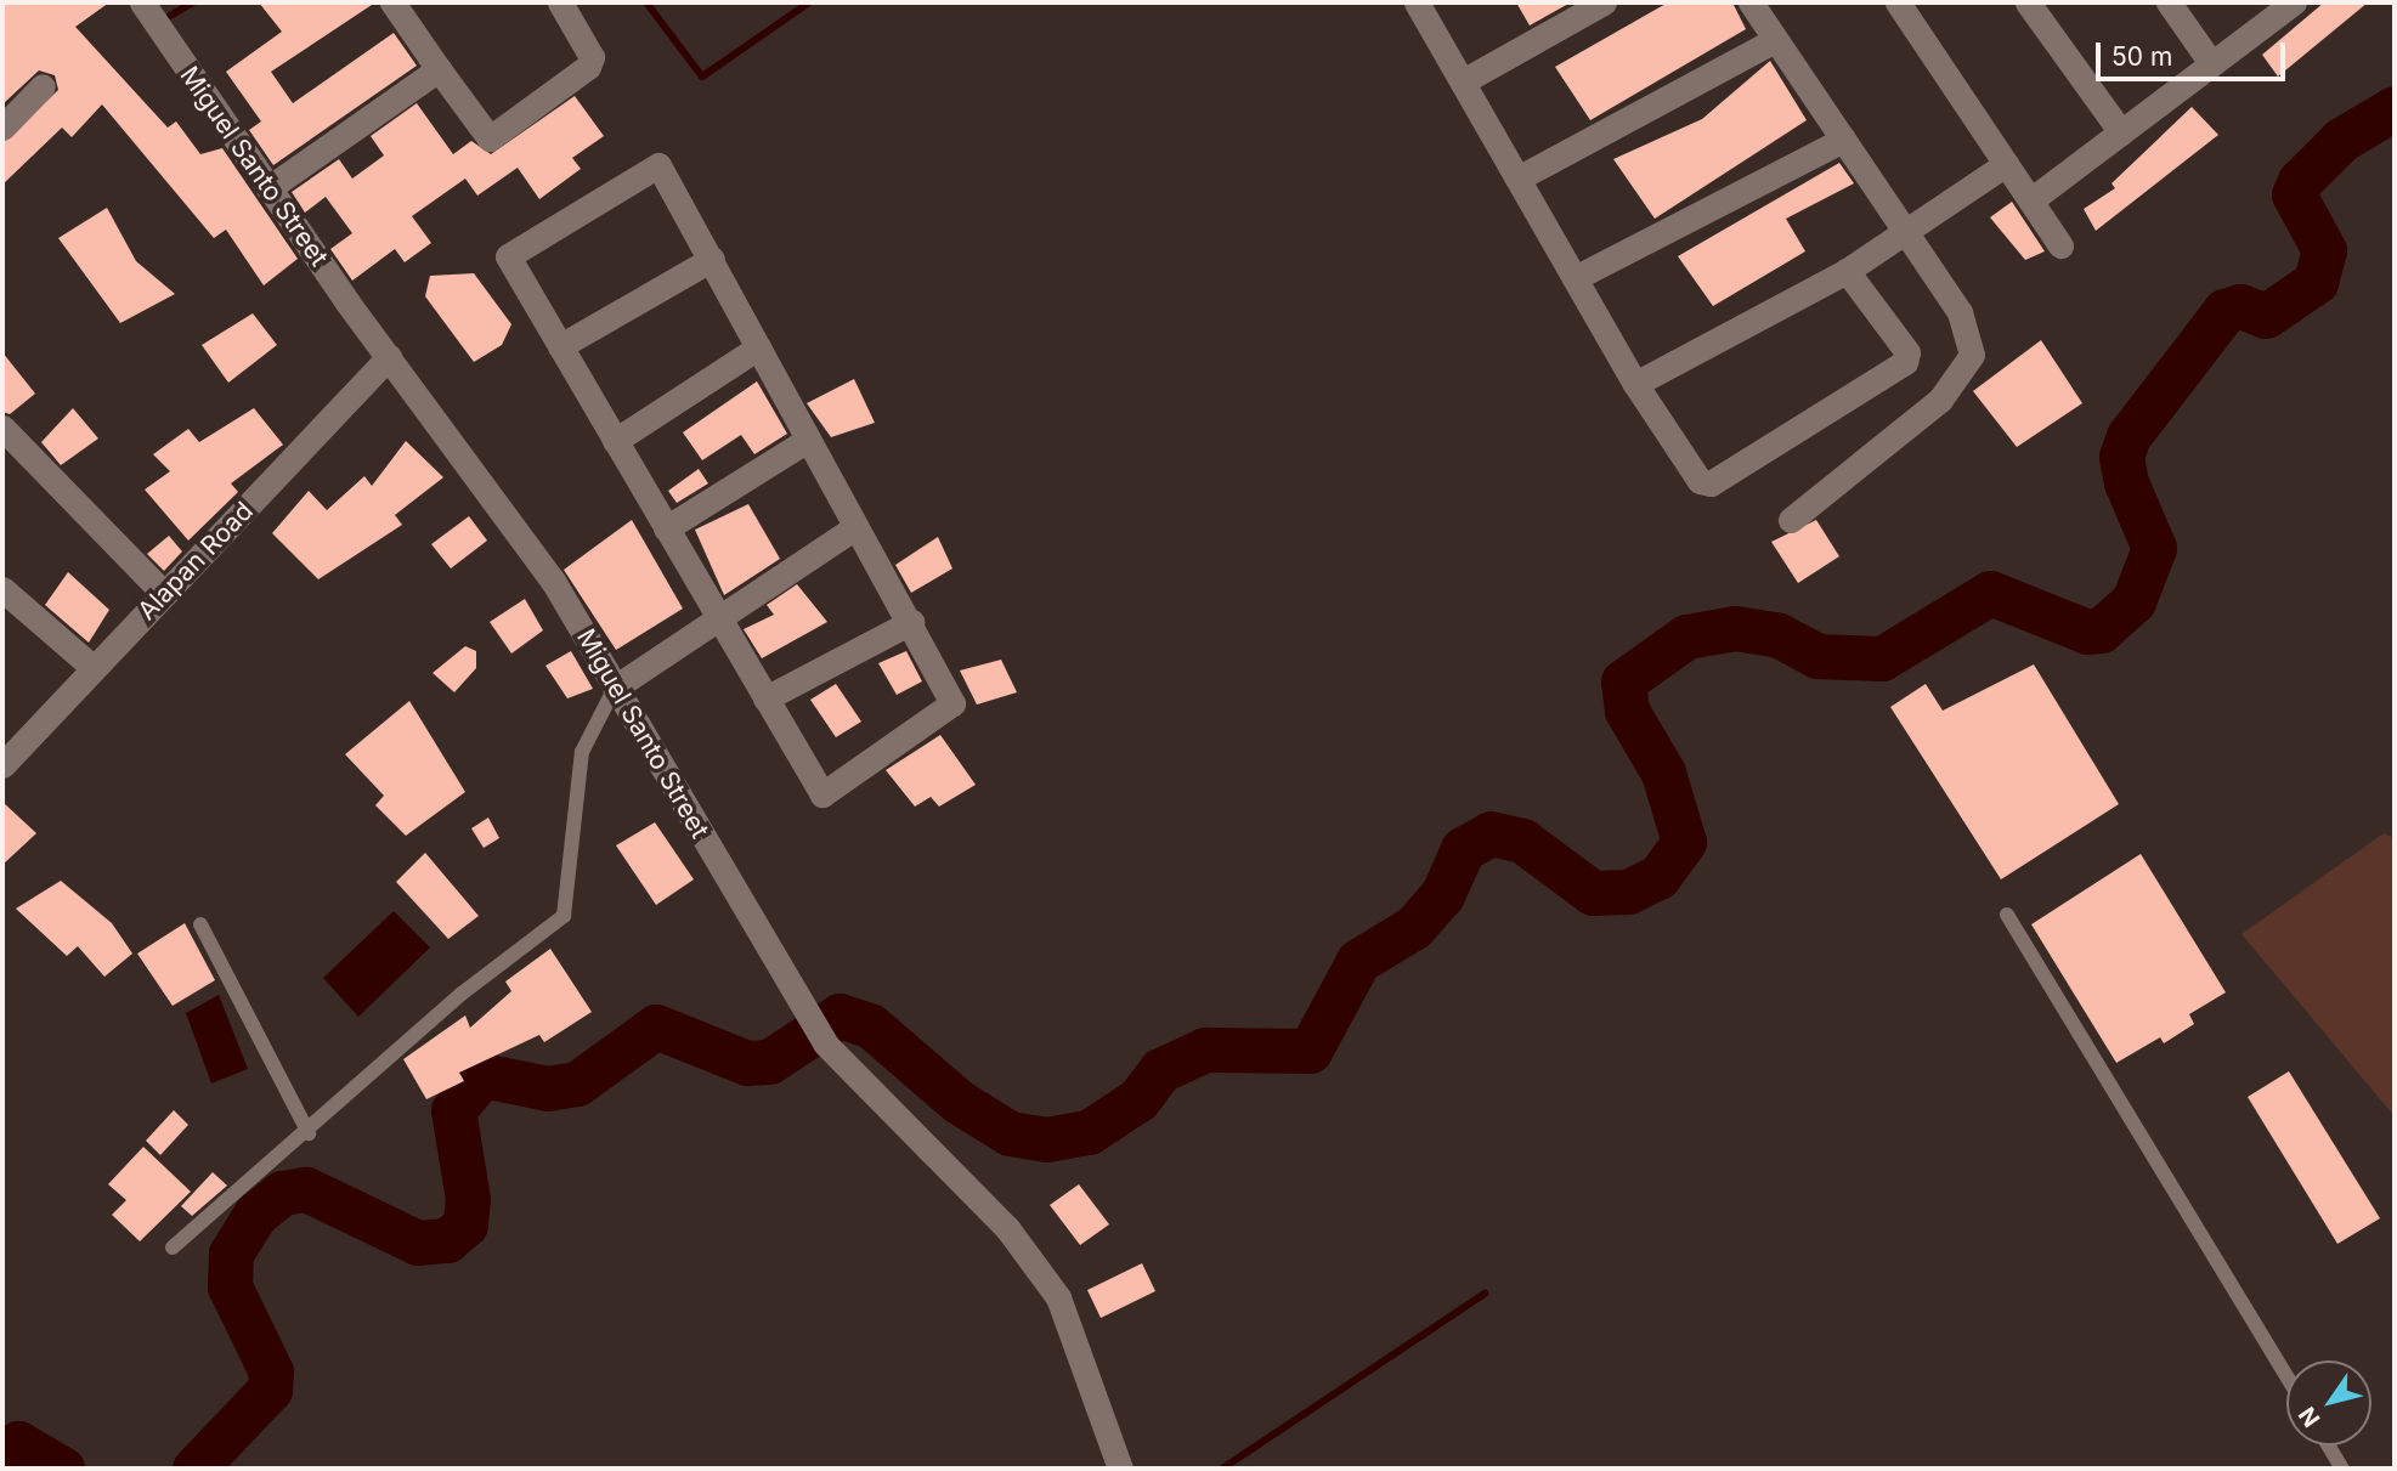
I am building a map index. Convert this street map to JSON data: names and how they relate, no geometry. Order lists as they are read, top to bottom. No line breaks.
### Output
{"streets":{"street":["Miguel Santo Street","Alapan Road"]},"crossings":[["Miguel Santo Street","Alapan Road"]],"scale_bar":"50 m","north":"bottom left"}
